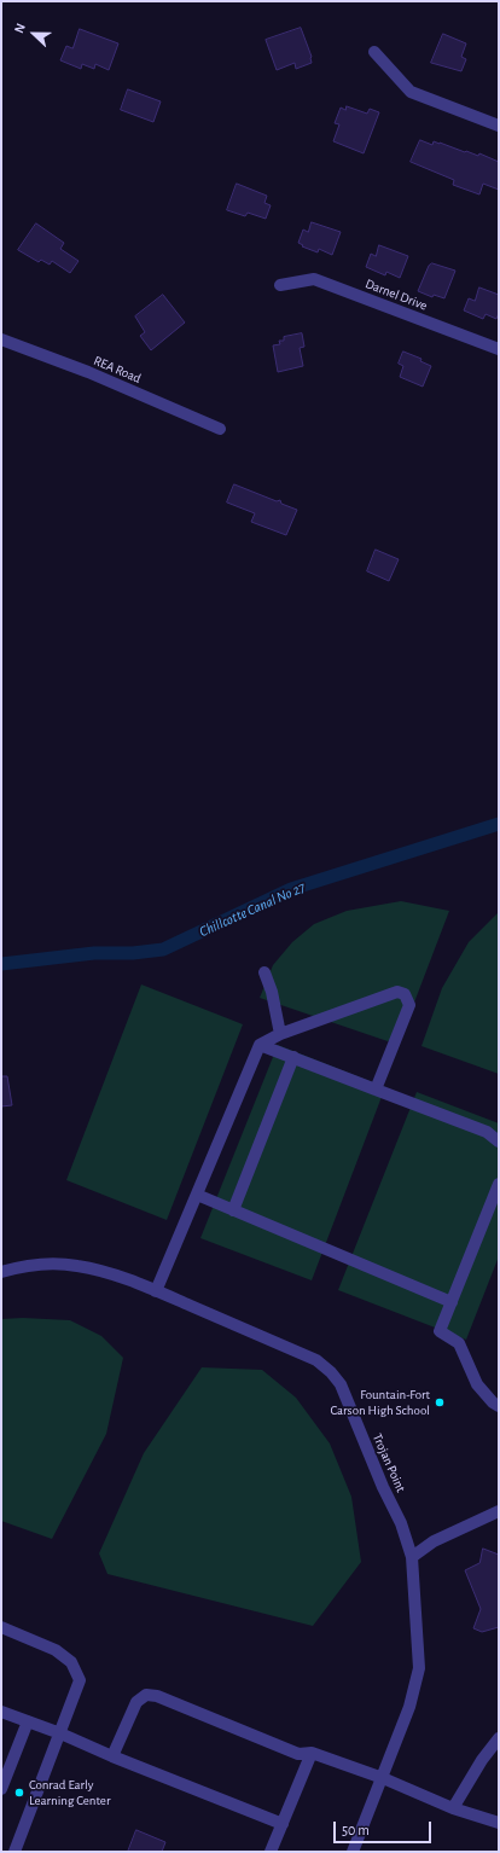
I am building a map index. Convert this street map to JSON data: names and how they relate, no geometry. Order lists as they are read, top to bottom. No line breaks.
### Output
{"streets":{"street":["Darnel Drive","REA Road","Trojan Point"]},"water":["Chillcotte Canal No 27"],"places":["Fountain-Fort Carson High School","Conrad Early Learning Center"],"scale_bar":"50 m","north":"left"}
